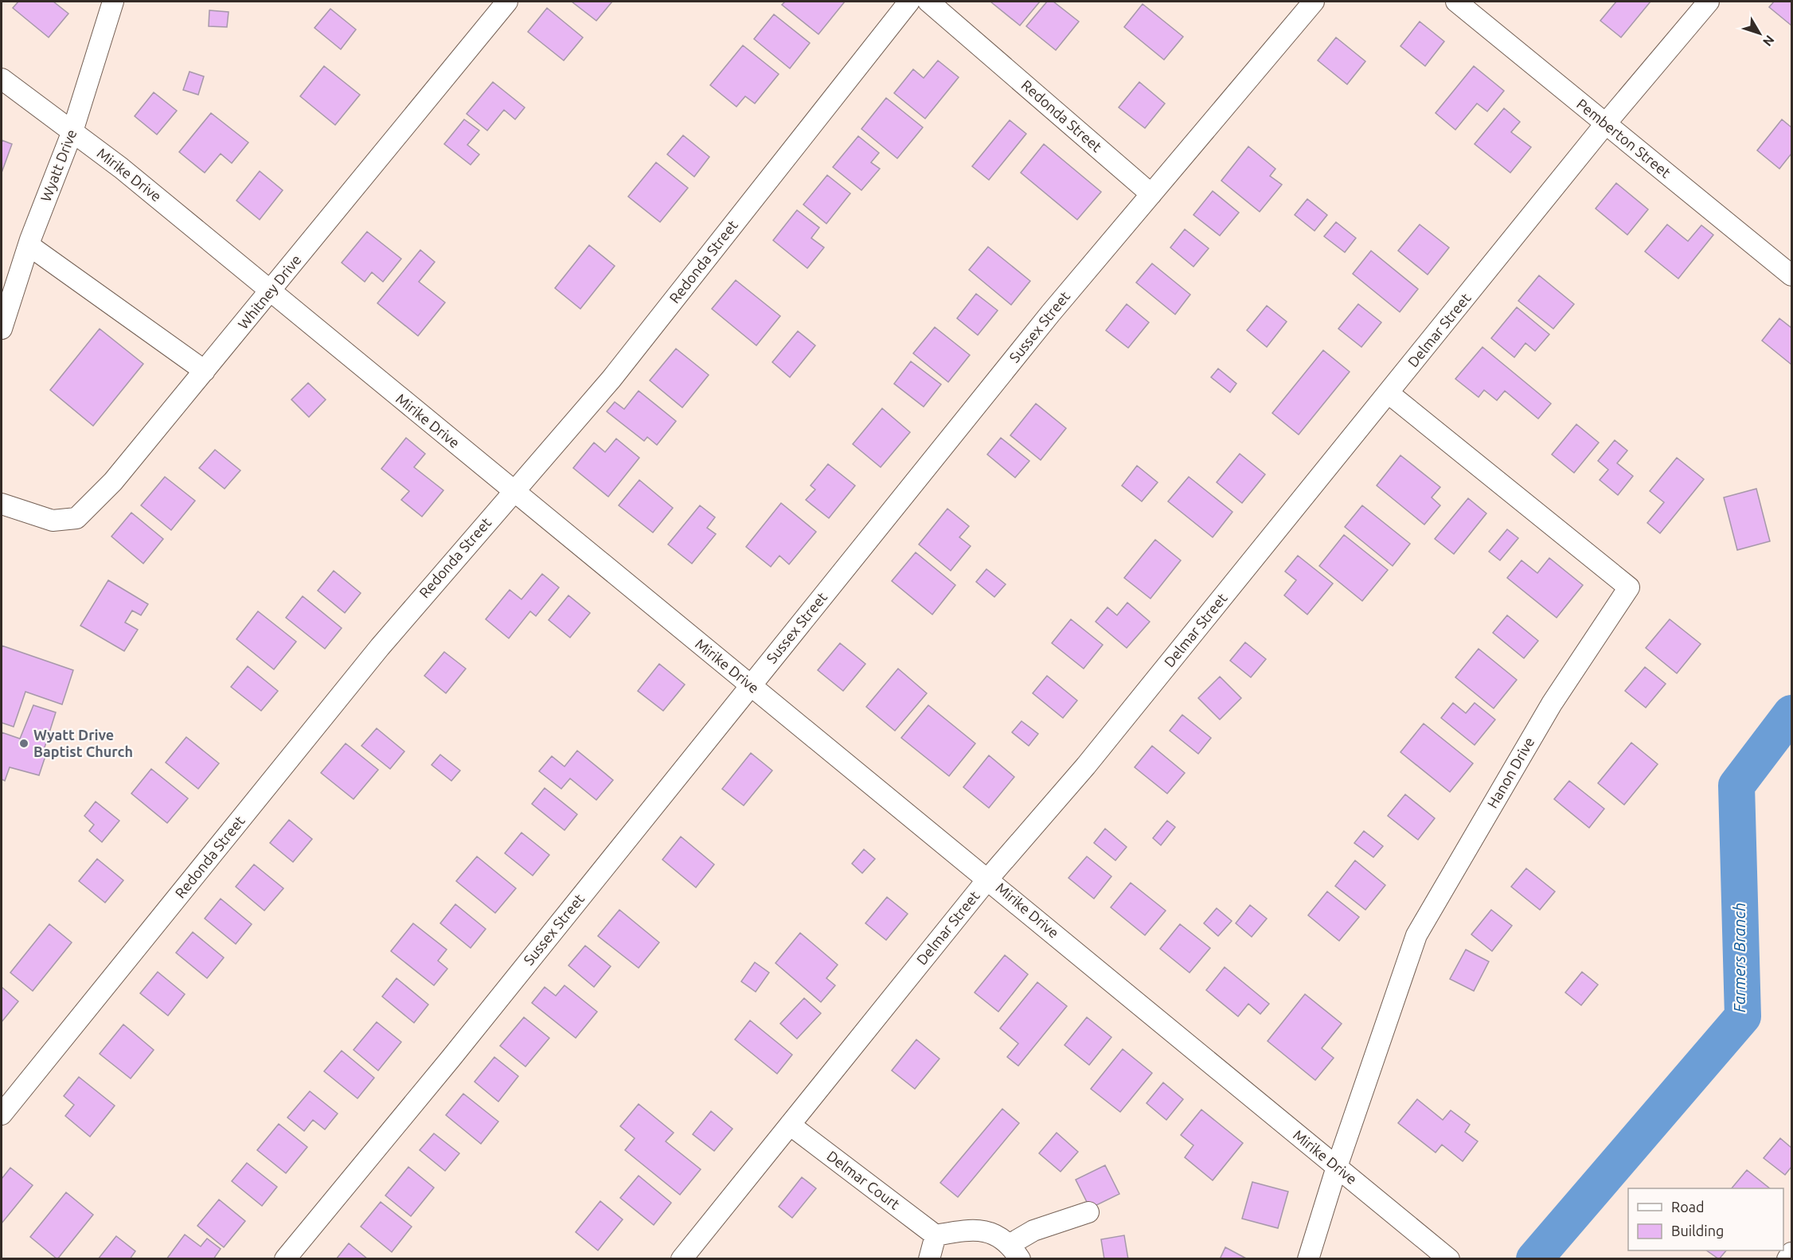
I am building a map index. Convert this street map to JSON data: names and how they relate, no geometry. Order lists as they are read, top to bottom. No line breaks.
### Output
{"streets":{"street":["Redonda Street","Pemberton Street","Wyatt Drive","Mirike Drive","Whitney Drive","Sussex Street","Delmar Street","Hanon Drive","Delmar Court"]},"crossings":[["Redonda Street","Mirike Drive"],["Redonda Street","Sussex Street"],["Pemberton Street","Delmar Street"],["Wyatt Drive","Mirike Drive"],["Mirike Drive","Whitney Drive"],["Mirike Drive","Sussex Street"],["Mirike Drive","Delmar Street"],["Mirike Drive","Hanon Drive"],["Delmar Street","Hanon Drive"],["Delmar Street","Delmar Court"]],"water":["Farmers Branch"],"places":["Wyatt Drive Baptist Church"],"legend":["Road","Building"],"north":"bottom right"}
